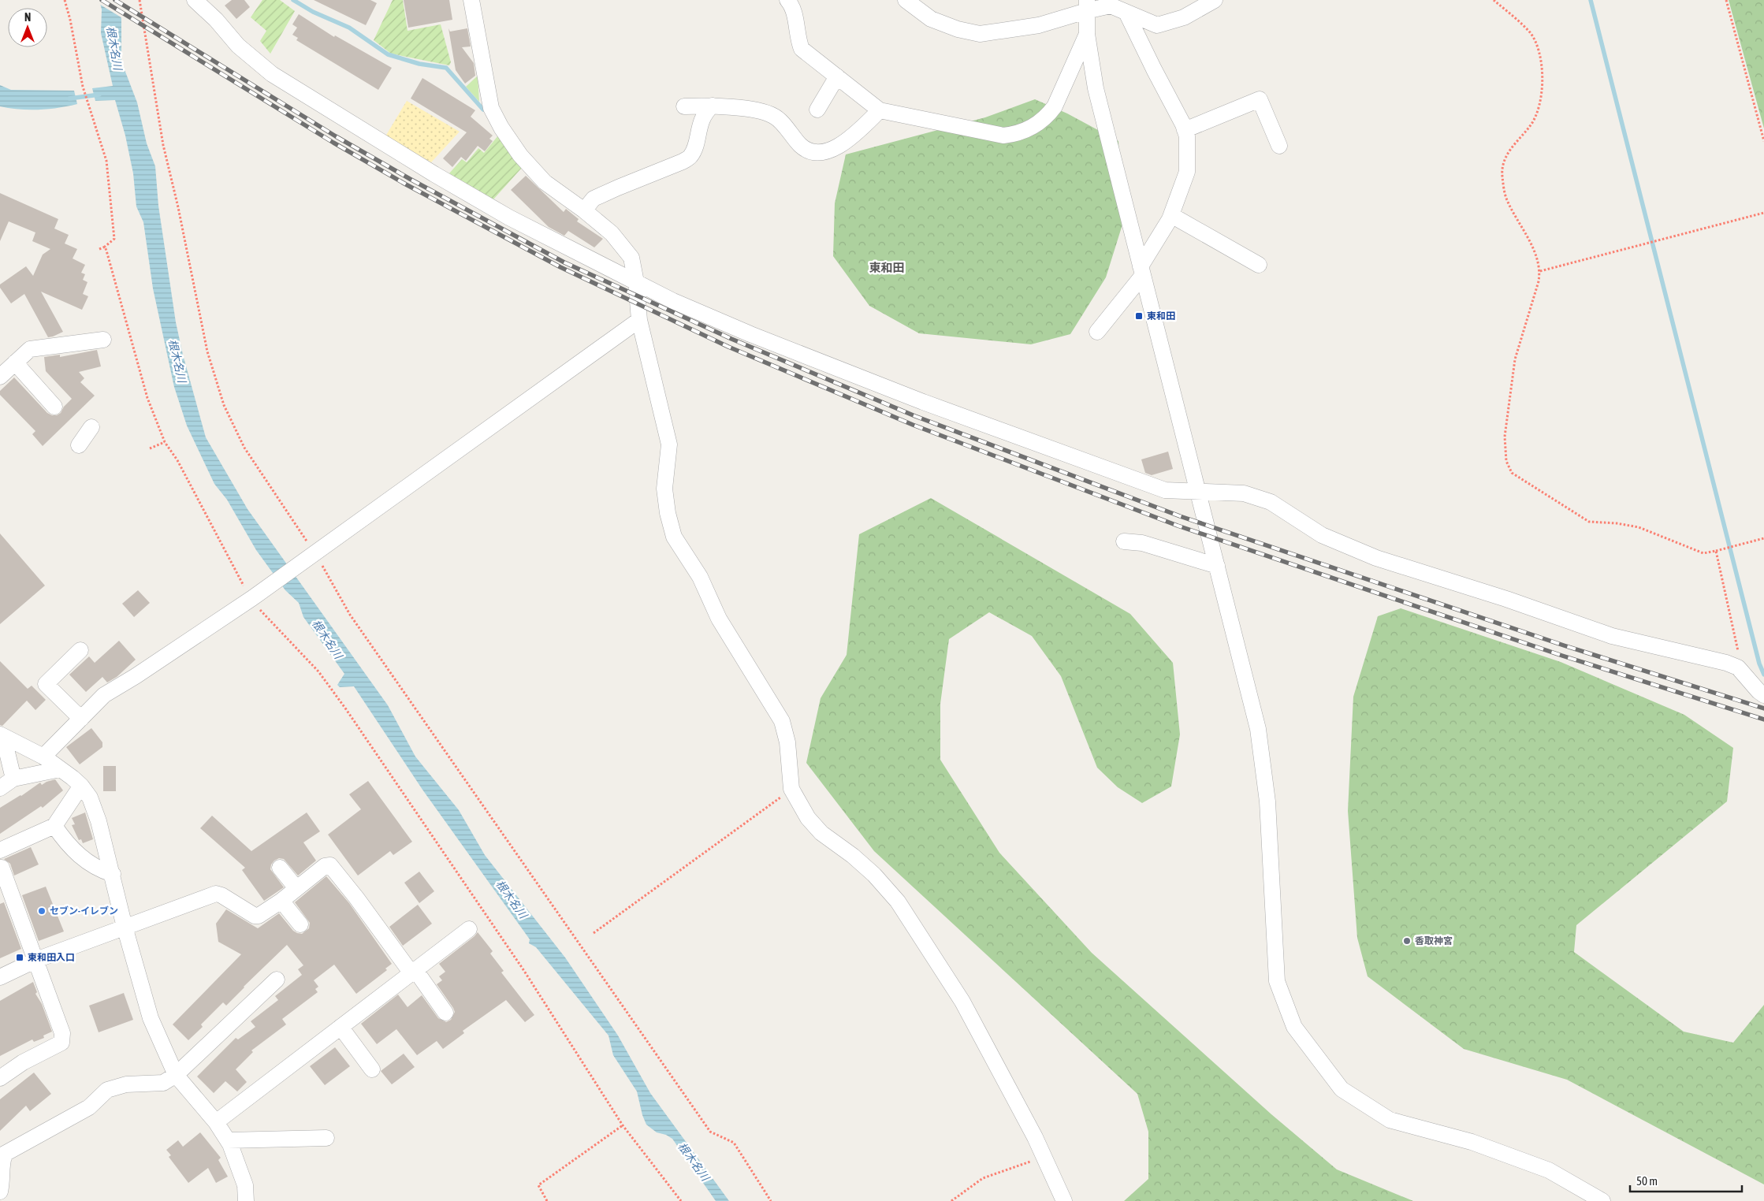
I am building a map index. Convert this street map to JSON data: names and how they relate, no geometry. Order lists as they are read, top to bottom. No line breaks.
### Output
{"districts":["東和田"],"water":["根木名川"],"places":{"transit":["東和田","東和田入口"],"other":["セブン-イレブン","香取神宮"]},"scale_bar":"50 m","north":"top"}
